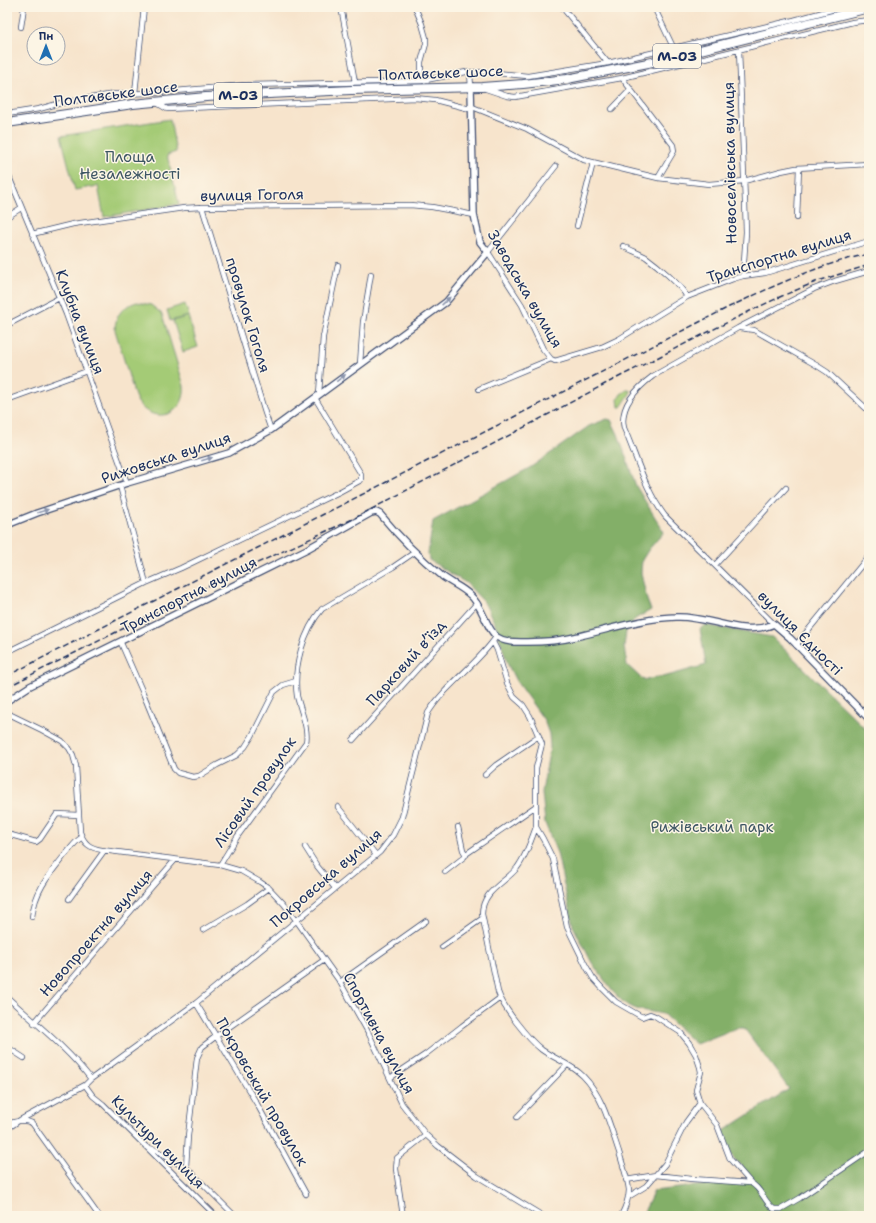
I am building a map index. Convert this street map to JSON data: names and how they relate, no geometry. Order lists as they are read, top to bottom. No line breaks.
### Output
{"streets":{"highway":["М-03","Полтавське шосе"],"street":["Новоселівська вулиця","вулиця Гоголя","Транспортна вулиця","Заводська вулиця","провулок Гоголя","Клубна вулиця","Рижовська вулиця","вулиця Єдності","Парковий в’їзд","Лісовий провулок","Покровська вулиця","Новопроектна вулиця","Спортивна вулиця","Покровський провулок","Культури вулиця"]},"crossings":[["Полтавське шосе","Заводська вулиця"],["Новоселівська вулиця","Транспортна вулиця"],["вулиця Гоголя","Заводська вулиця"],["вулиця Гоголя","провулок Гоголя"],["вулиця Гоголя","Клубна вулиця"],["Транспортна вулиця","Заводська вулиця"],["Транспортна вулиця","Рижовська вулиця"],["Транспортна вулиця","Лісовий провулок"],["Заводська вулиця","Рижовська вулиця"],["провулок Гоголя","Рижовська вулиця"],["Клубна вулиця","Рижовська вулиця"],["Лісовий провулок","Спортивна вулиця"],["Покровська вулиця","Спортивна вулиця"],["Покровська вулиця","Покровський провулок"],["Покровська вулиця","Культури вулиця"],["Новопроектна вулиця","Спортивна вулиця"]],"one_way":["Рижовська вулиця"],"parks":["Площа Незалежності","Рижівський парк"],"north":"top"}
